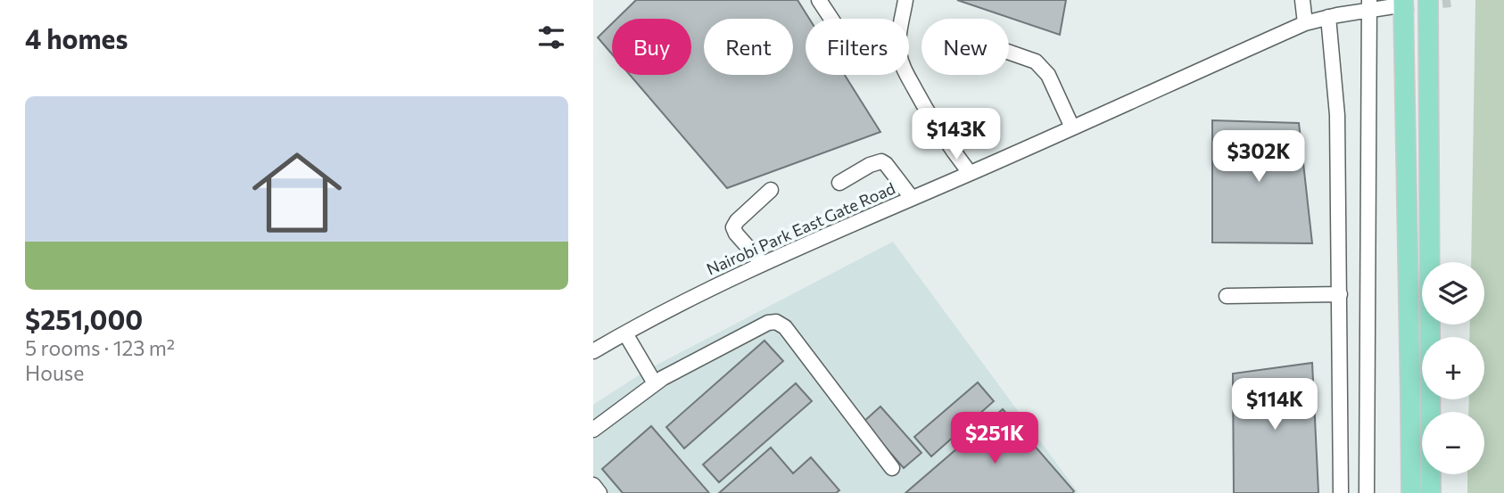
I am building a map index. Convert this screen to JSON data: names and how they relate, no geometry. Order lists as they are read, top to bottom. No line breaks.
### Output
{"streets":{"street":["Nairobi Park East Gate Road"]},"page":{"heading":"4 homes","chip":["Buy","Rent","Filters","New"],"list":[{"name":"$251,000","note":"5 rooms · 123 m² · House"}],"price":["$143K","$302K","$114K","$251K"],"map_buttons":["+","−"]}}
